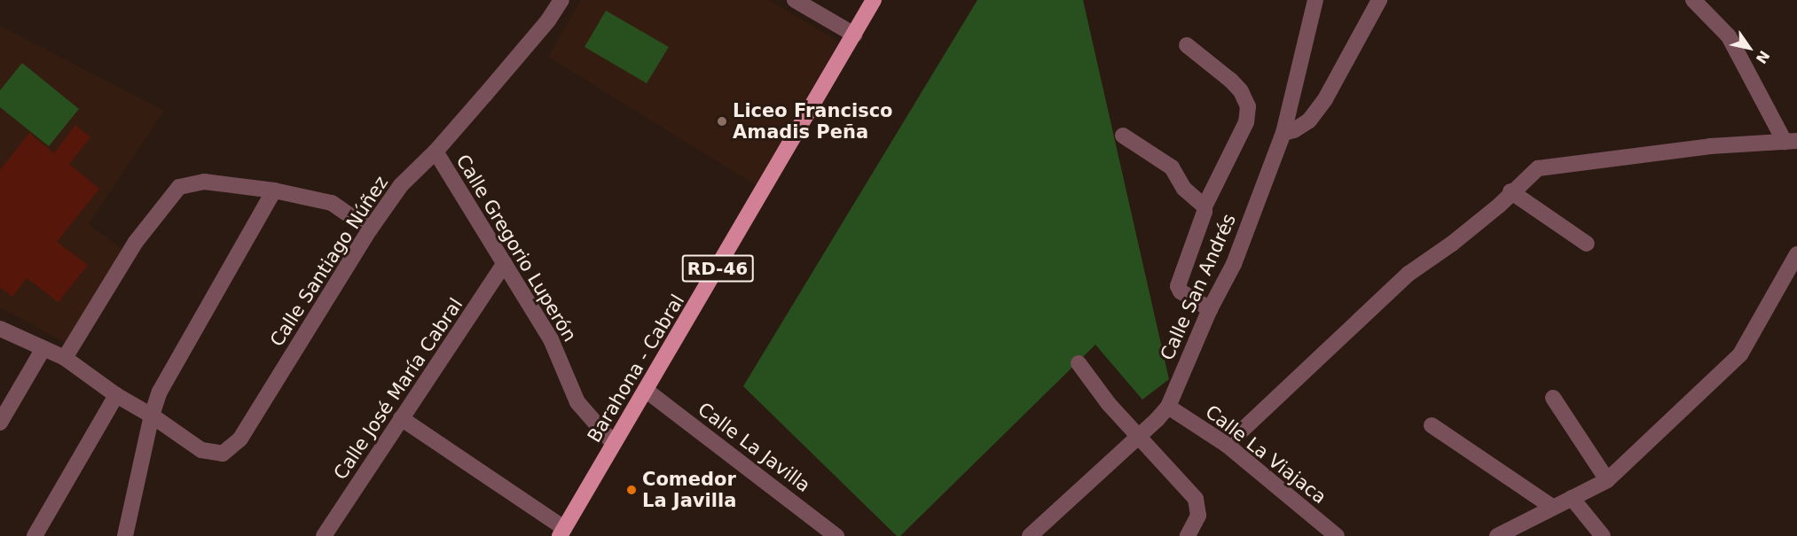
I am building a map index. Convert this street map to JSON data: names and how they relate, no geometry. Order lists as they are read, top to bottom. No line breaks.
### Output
{"streets":{"main road":["RD-46","Barahona - Cabral"],"street":["Calle Gregorio Luperón","Calle Santiago Núñez","Calle San Andrés","Calle José María Cabral","Calle La Javilla","Calle La Viajaca"]},"crossings":[["Calle Gregorio Luperón","Calle Santiago Núñez"],["Calle Gregorio Luperón","Barahona - Cabral"],["Calle Gregorio Luperón","Calle José María Cabral"],["Calle San Andrés","Calle La Viajaca"],["Barahona - Cabral","Calle La Javilla"]],"places":["Liceo Francisco Amadis Peña","Comedor La Javilla"],"north":"bottom right"}
